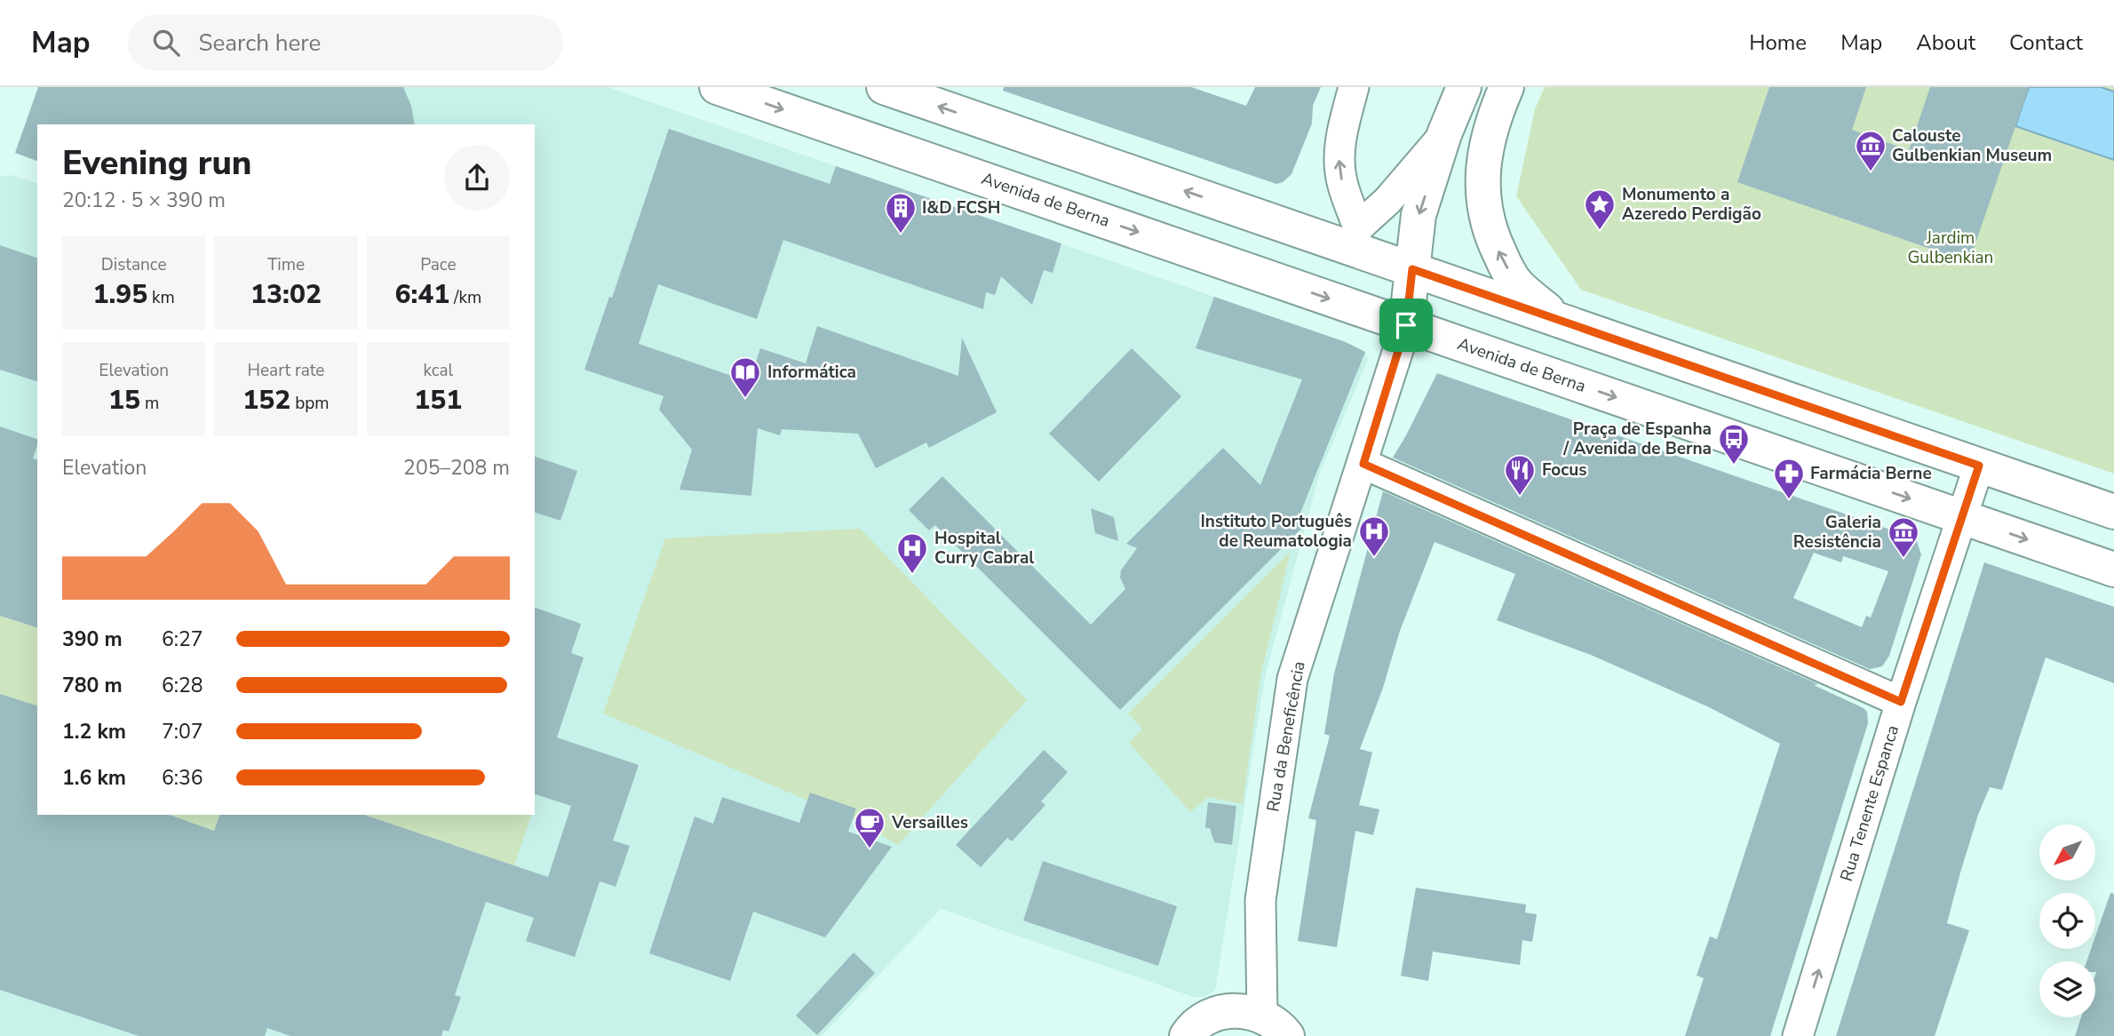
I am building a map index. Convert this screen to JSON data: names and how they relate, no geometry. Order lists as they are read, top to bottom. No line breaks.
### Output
{"streets":{"main road":["Avenida de Berna"],"street":["Rua da Beneficência","Rua Tenente Espanca"]},"crossings":[["Avenida de Berna","Rua da Beneficência"],["Avenida de Berna","Rua Tenente Espanca"]],"one_way":["Rua Tenente Espanca"],"parks":["Jardim Gulbenkian"],"places":{"museum":["Calouste Gulbenkian Museum","Galeria Resistência"],"place":["Monumento a Azeredo Perdigão"],"building":["I&D FCSH"],"library":["Informática"],"bus stop":["Praça de Espanha / Avenida de Berna"],"restaurant":["Focus"],"pharmacy":["Farmácia Berne"],"hospital":["Instituto Português de Reumatologia","Hospital Curry Cabral"],"cafe":["Versailles"]},"north":"bottom left","page":{"header":"Map","search":"Search here","nav":["Home","Map","About","Contact"],"heading":["Evening run","20:12 · 5 × 390 m"],"stats":[["Distance","1.95 km"],["Time","13:02"],["Pace","6:41 /km"],["Elevation","15 m"],["Heart rate","152 bpm"],["kcal","151"]],"chart":["Elevation","205–208 m"],"list":[{"name":"390 m","note":"6:27"},{"name":"780 m","note":"6:28"},{"name":"1.2 km","note":"7:07"},{"name":"1.6 km","note":"6:36"}]}}
